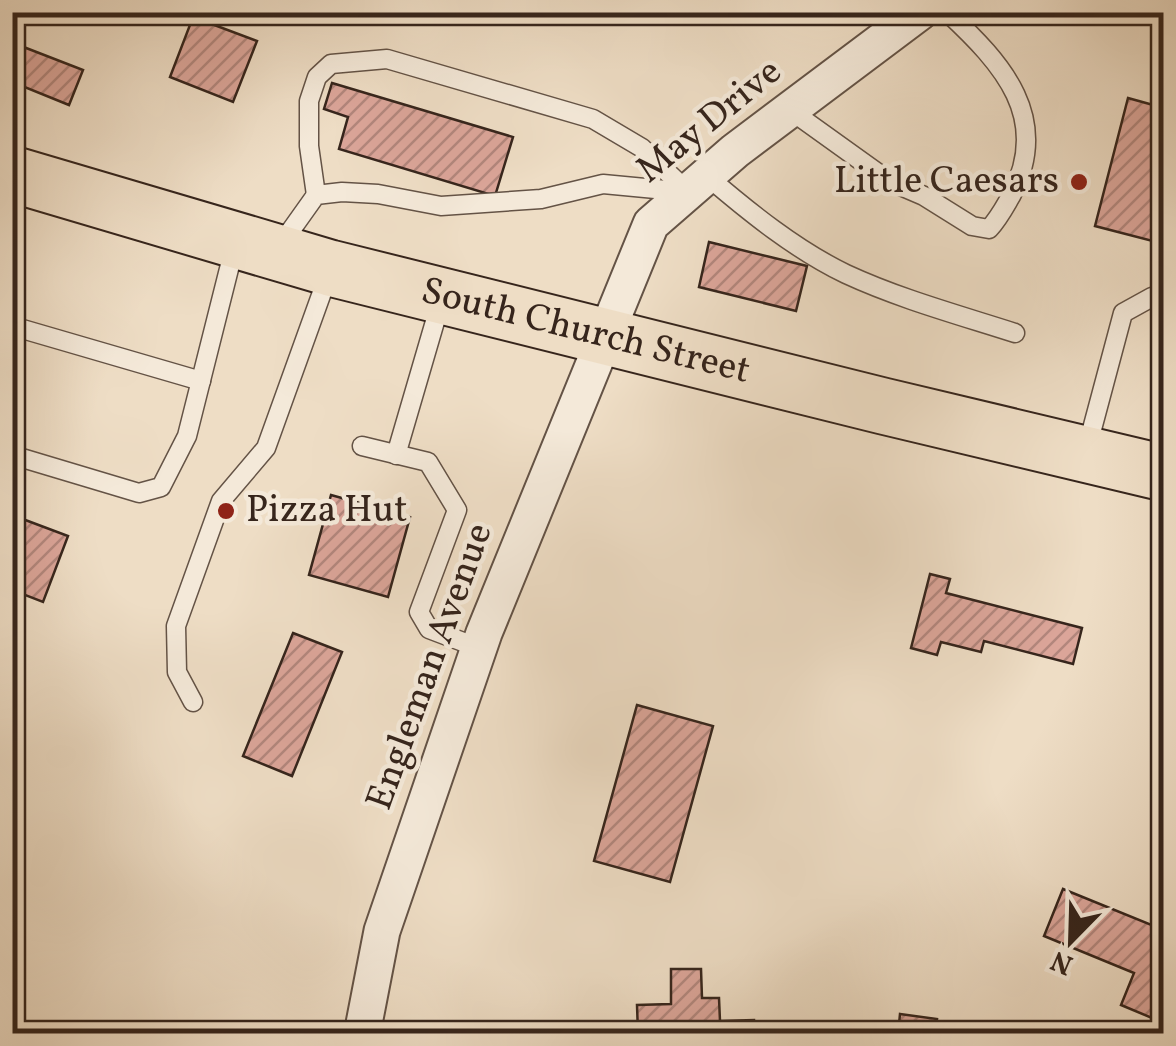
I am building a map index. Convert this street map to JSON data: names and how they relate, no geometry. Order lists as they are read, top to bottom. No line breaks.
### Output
{"streets":{"main road":["South Church Street"],"street":["May Drive","Engleman Avenue"]},"crossings":[["May Drive","South Church Street"],["May Drive","Engleman Avenue"],["South Church Street","Engleman Avenue"]],"places":["Little Caesars","Pizza Hut"],"north":"bottom left"}
